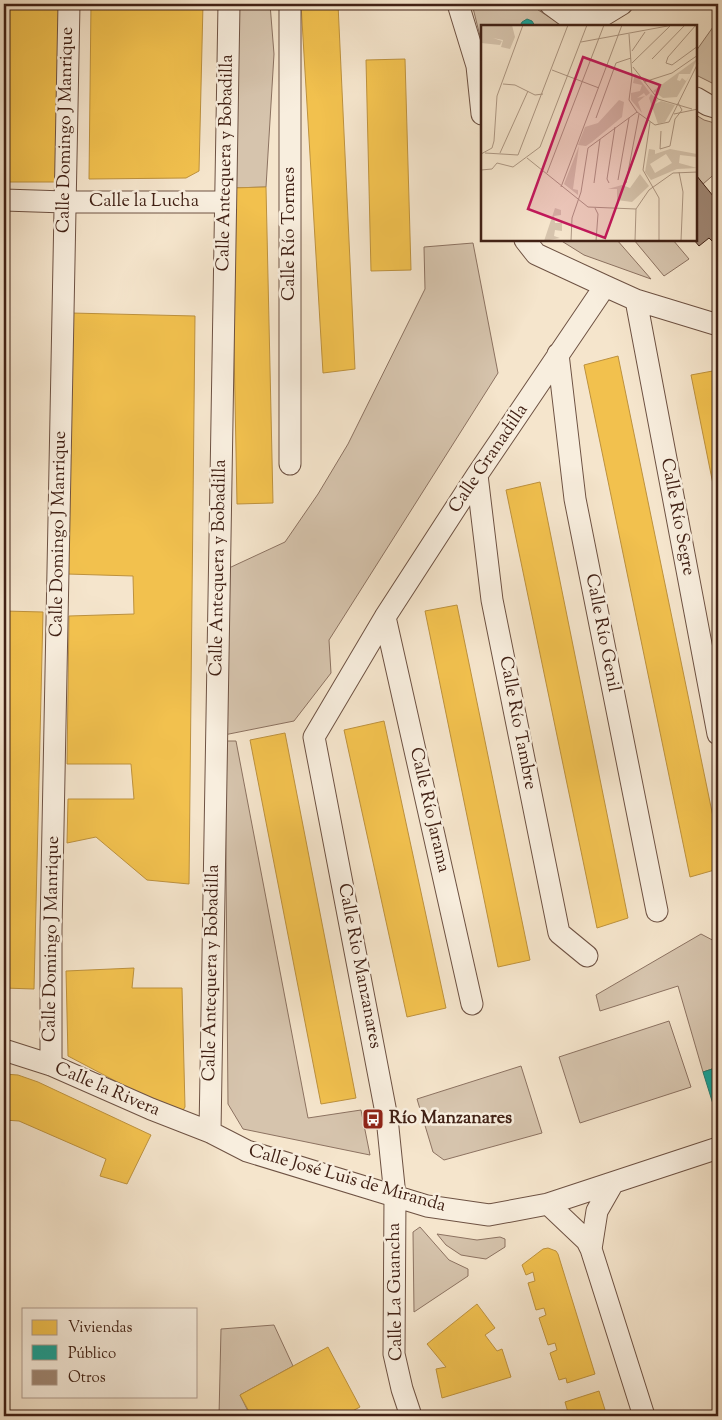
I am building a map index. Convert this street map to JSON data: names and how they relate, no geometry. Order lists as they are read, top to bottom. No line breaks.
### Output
{"streets":{"street":["Calle Domingo J Manrique","Calle Antequera y Bobadilla","Calle la Lucha","Calle Río Tormes","Calle Granadilla","Calle Río Segre","Calle Río Genil","Calle Río Tambre","Calle Río Jarama","Calle Rio Manzanares","Calle la Rivera","Calle José Luis de Miranda","Calle La Guancha"]},"crossings":[["Calle Domingo J Manrique","Calle la Lucha"],["Calle Domingo J Manrique","Calle la Rivera"],["Calle Antequera y Bobadilla","Calle la Lucha"],["Calle Antequera y Bobadilla","Calle la Rivera"],["Calle Antequera y Bobadilla","Calle José Luis de Miranda"],["Calle Granadilla","Calle Río Genil"],["Calle Granadilla","Calle Río Tambre"],["Calle Granadilla","Calle Río Jarama"],["Calle Granadilla","Calle Rio Manzanares"],["Calle Rio Manzanares","Calle José Luis de Miranda"],["Calle Rio Manzanares","Calle La Guancha"],["Calle la Rivera","Calle José Luis de Miranda"],["Calle José Luis de Miranda","Calle La Guancha"]],"places":{"bus stop":["Río Manzanares"]},"legend":["Viviendas","Público","Otros"]}
